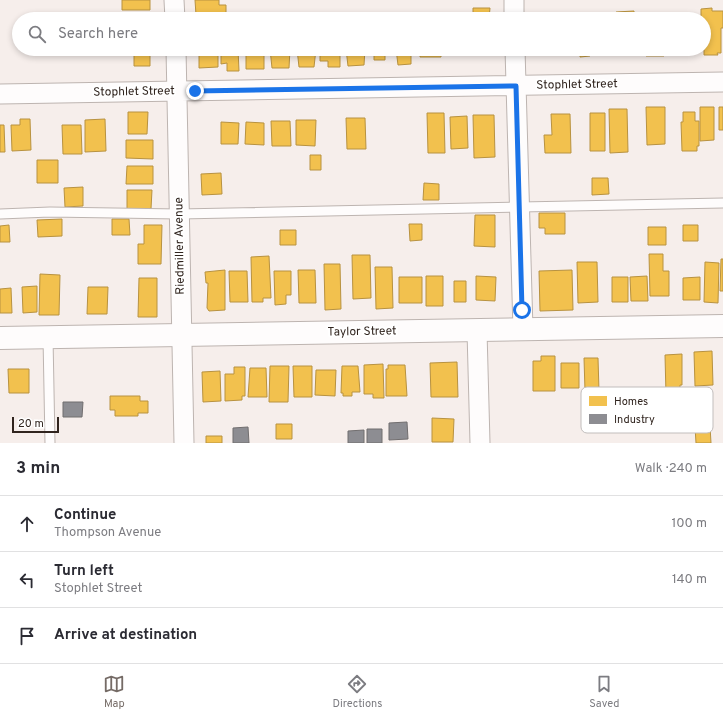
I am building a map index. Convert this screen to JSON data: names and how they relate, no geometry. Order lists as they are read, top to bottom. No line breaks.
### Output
{"streets":{"main road":["Taylor Street"],"street":["Stophlet Street","Riedmiller Avenue"]},"crossings":[["Stophlet Street","Riedmiller Avenue"],["Riedmiller Avenue","Taylor Street"]],"legend":["Homes","Industry"],"scale_bar":"20 m","page":{"search":"Search here","scale":"20 m","heading":["3 min","Walk · 240 m"],"list":[["Continue","Thompson Avenue","100 m"],["Turn left","Stophlet Street","140 m"],"Arrive at destination"],"nav":["Map","Directions","Saved"]}}
